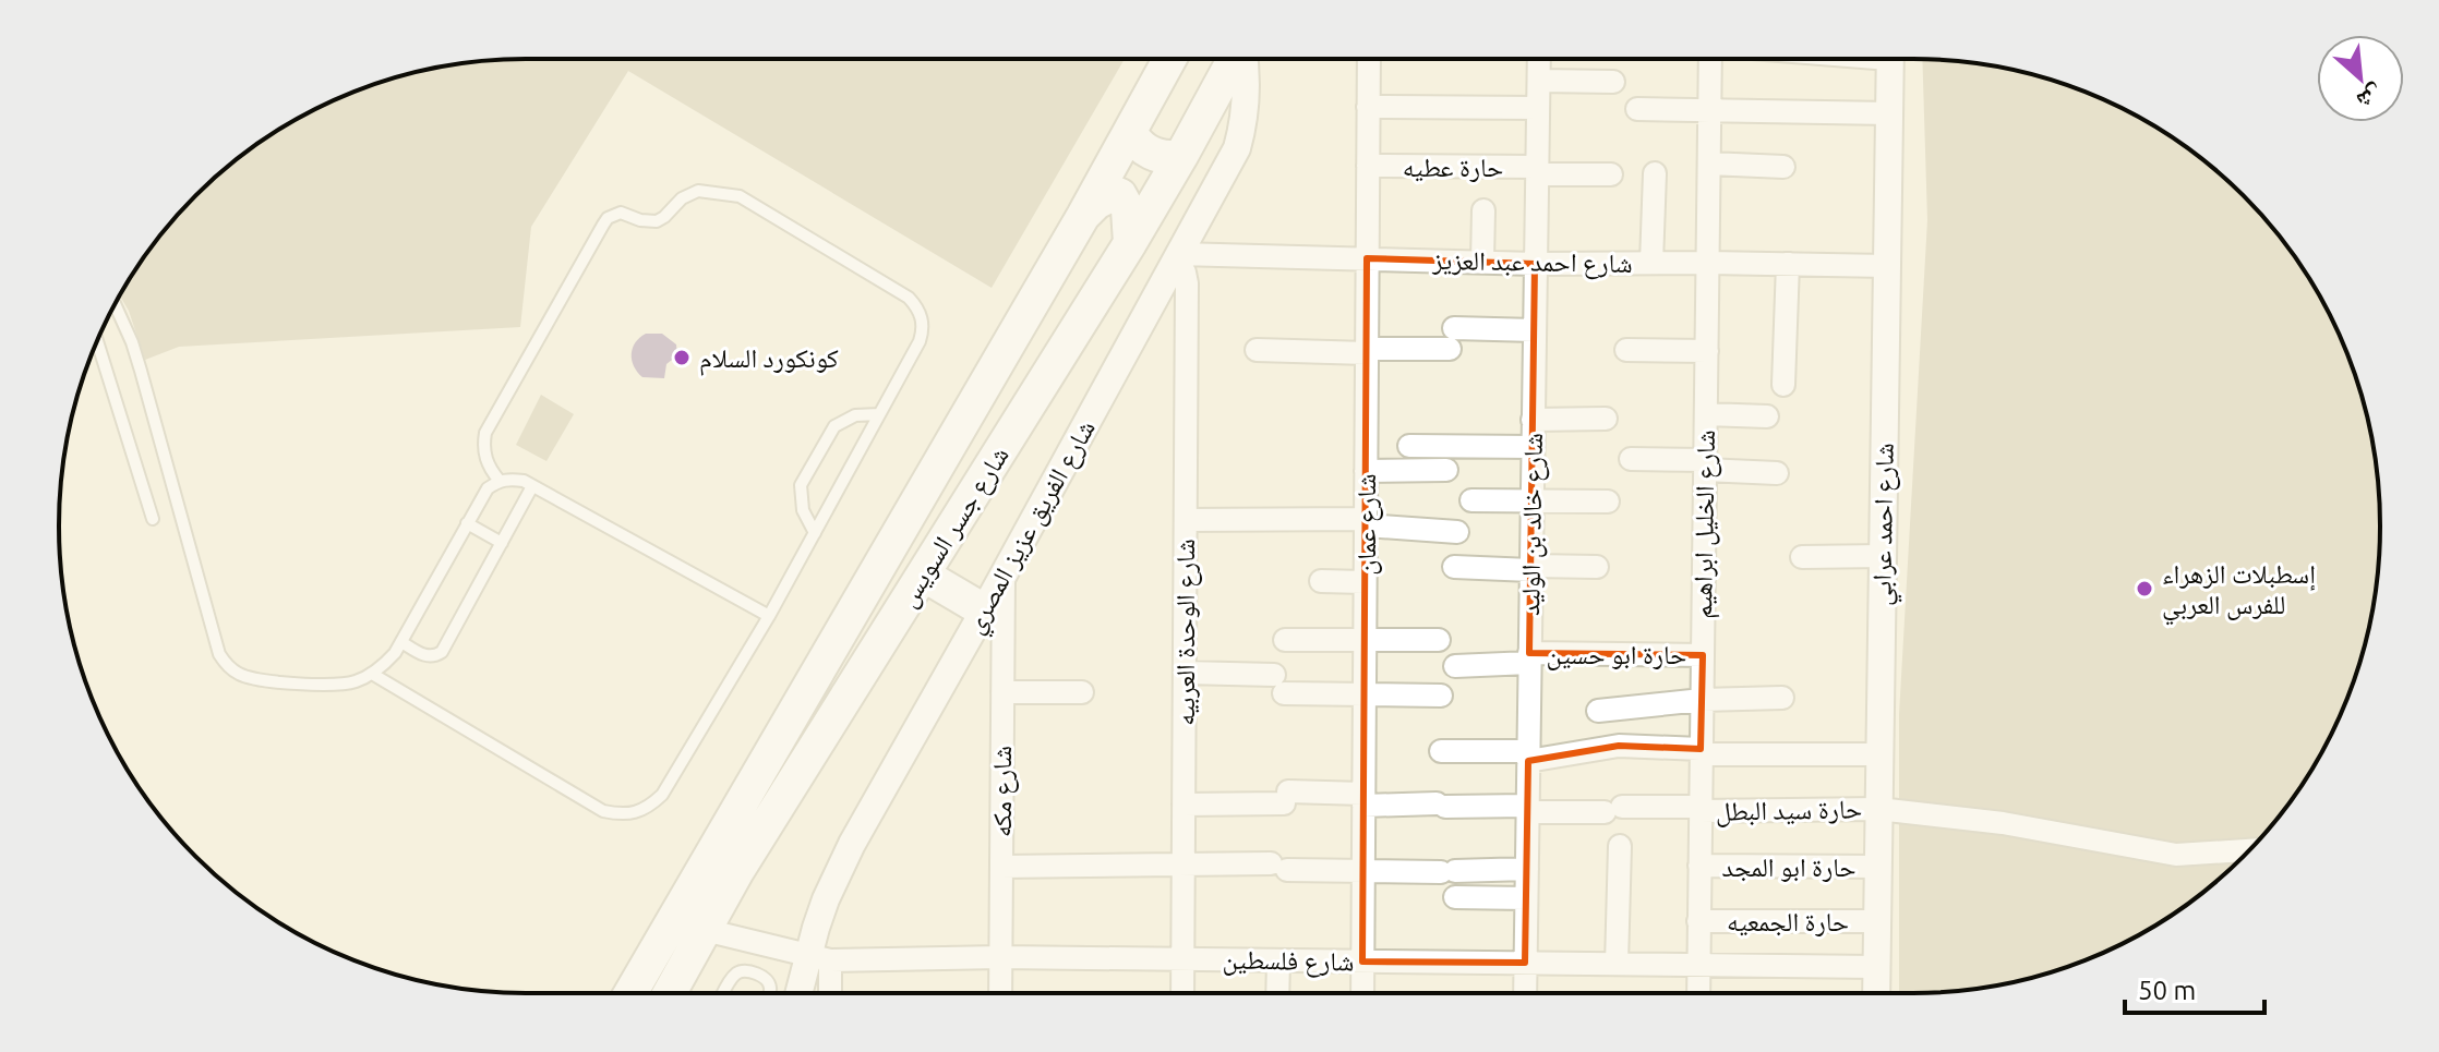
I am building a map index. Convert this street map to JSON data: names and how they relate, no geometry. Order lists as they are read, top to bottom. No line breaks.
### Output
{"streets":{"main road":["شارع جسر السويس"],"street":["حارة عطيه","شارع احمد عبد العزيز","شارع عمان","شارع خالد بن الوليد","شارع الخليل ابراهيم","شارع احمد عرابي","شارع الفريق عزيز المصري","شارع الوحدة العربيه","حارة ابو حسين","شارع مكه","حارة سيد البطل","حارة ابو المجد","حارة الجمعيه","شارع فلسطين"]},"crossings":[["حارة عطيه","شارع عمان"],["حارة عطيه","شارع خالد بن الوليد"],["شارع احمد عبد العزيز","شارع عمان"],["شارع احمد عبد العزيز","شارع خالد بن الوليد"],["شارع احمد عبد العزيز","شارع الخليل ابراهيم"],["شارع احمد عبد العزيز","شارع احمد عرابي"],["شارع احمد عبد العزيز","شارع الفريق عزيز المصري"],["شارع احمد عبد العزيز","شارع الوحدة العربيه"],["شارع عمان","حارة سيد البطل"],["شارع عمان","شارع فلسطين"],["شارع خالد بن الوليد","حارة ابو حسين"],["شارع خالد بن الوليد","حارة سيد البطل"],["شارع خالد بن الوليد","شارع فلسطين"],["شارع الخليل ابراهيم","حارة ابو حسين"],["شارع الخليل ابراهيم","حارة سيد البطل"],["شارع الخليل ابراهيم","حارة ابو المجد"],["شارع الخليل ابراهيم","حارة الجمعيه"],["شارع الخليل ابراهيم","شارع فلسطين"],["شارع احمد عرابي","حارة سيد البطل"],["شارع احمد عرابي","حارة ابو المجد"],["شارع احمد عرابي","حارة الجمعيه"],["شارع احمد عرابي","شارع فلسطين"],["شارع جسر السويس","شارع فلسطين"],["شارع الفريق عزيز المصري","شارع الوحدة العربيه"],["شارع الفريق عزيز المصري","شارع مكه"],["شارع الفريق عزيز المصري","شارع فلسطين"],["شارع الوحدة العربيه","حارة سيد البطل"],["شارع الوحدة العربيه","شارع فلسطين"],["شارع مكه","شارع فلسطين"]],"places":["كونكورد السلام","إسطبلات الزهراء للفرس العربي"],"scale_bar":"50 m","north":"bottom right"}
